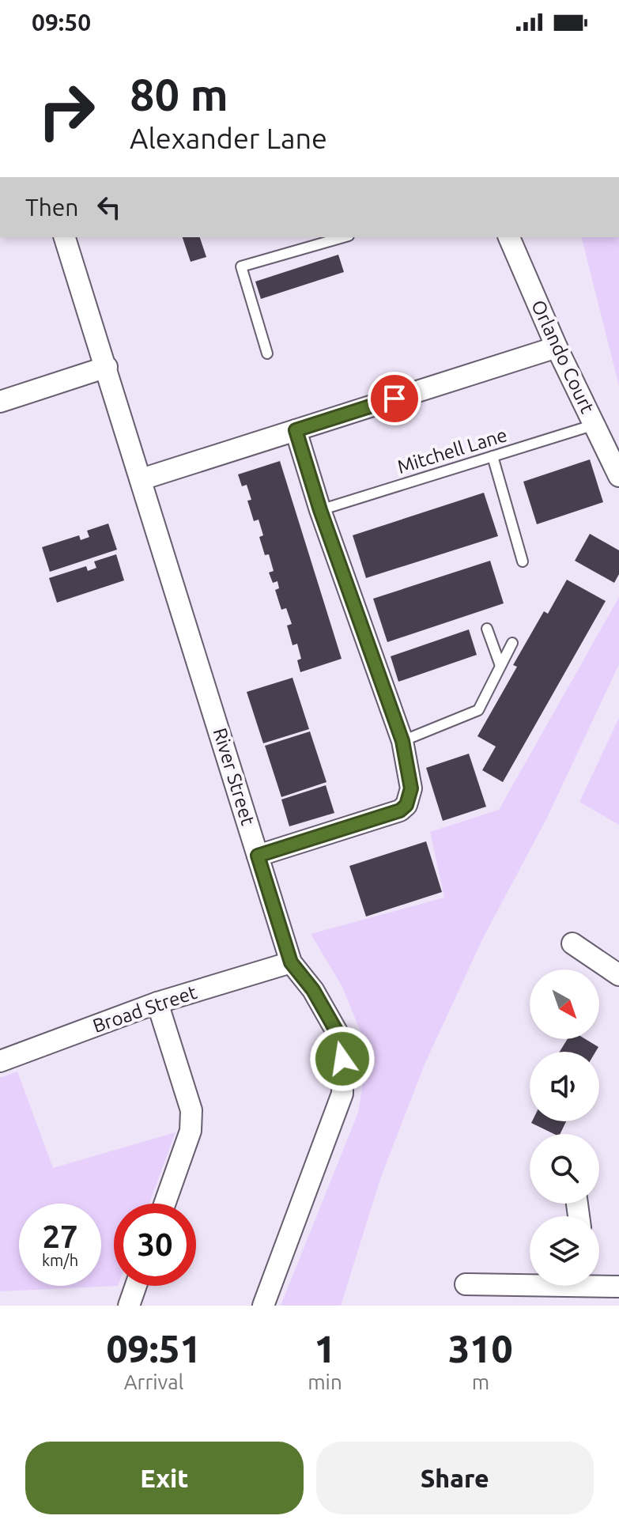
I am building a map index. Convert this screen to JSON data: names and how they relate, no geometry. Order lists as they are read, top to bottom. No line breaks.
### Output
{"streets":{"street":["Orlando Court","River Street","Broad Street"],"lane":["Mitchell Lane"]},"crossings":[["Orlando Court","Mitchell Lane"],["River Street","Broad Street"]],"north":"bottom right","page":{"status":"09:50","turn":["80 m","Alexander Lane"],"then":"Then","speed":"27 km/h","limit":"30","eta":["09:51","Arrival","1","min","310","m"],"buttons":["Exit","Share"]}}
